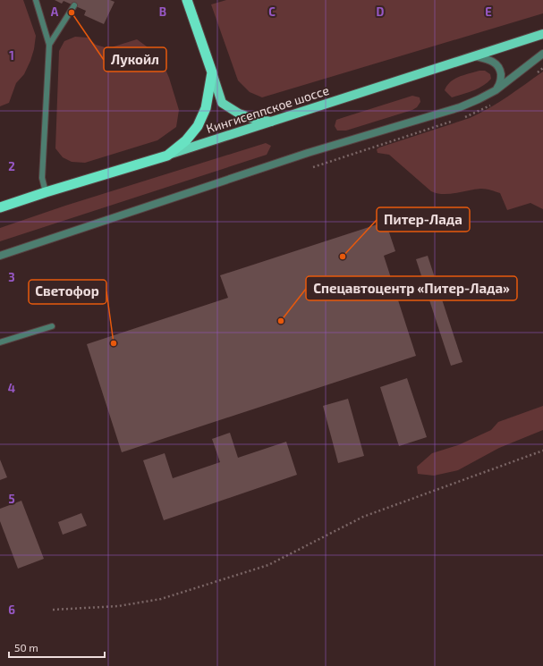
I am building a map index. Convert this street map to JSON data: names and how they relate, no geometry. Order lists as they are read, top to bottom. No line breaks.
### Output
{"streets":{"highway":["Кингисеппское шоссе"]},"places":["Лукойл","Питер-Лада","Спецавтоцентр «Питер-Лада»","Светофор"],"scale_bar":"50 m","grid":{"columns":["A","B","C","D","E"],"rows":["1","2","3","4","5","6"]}}
